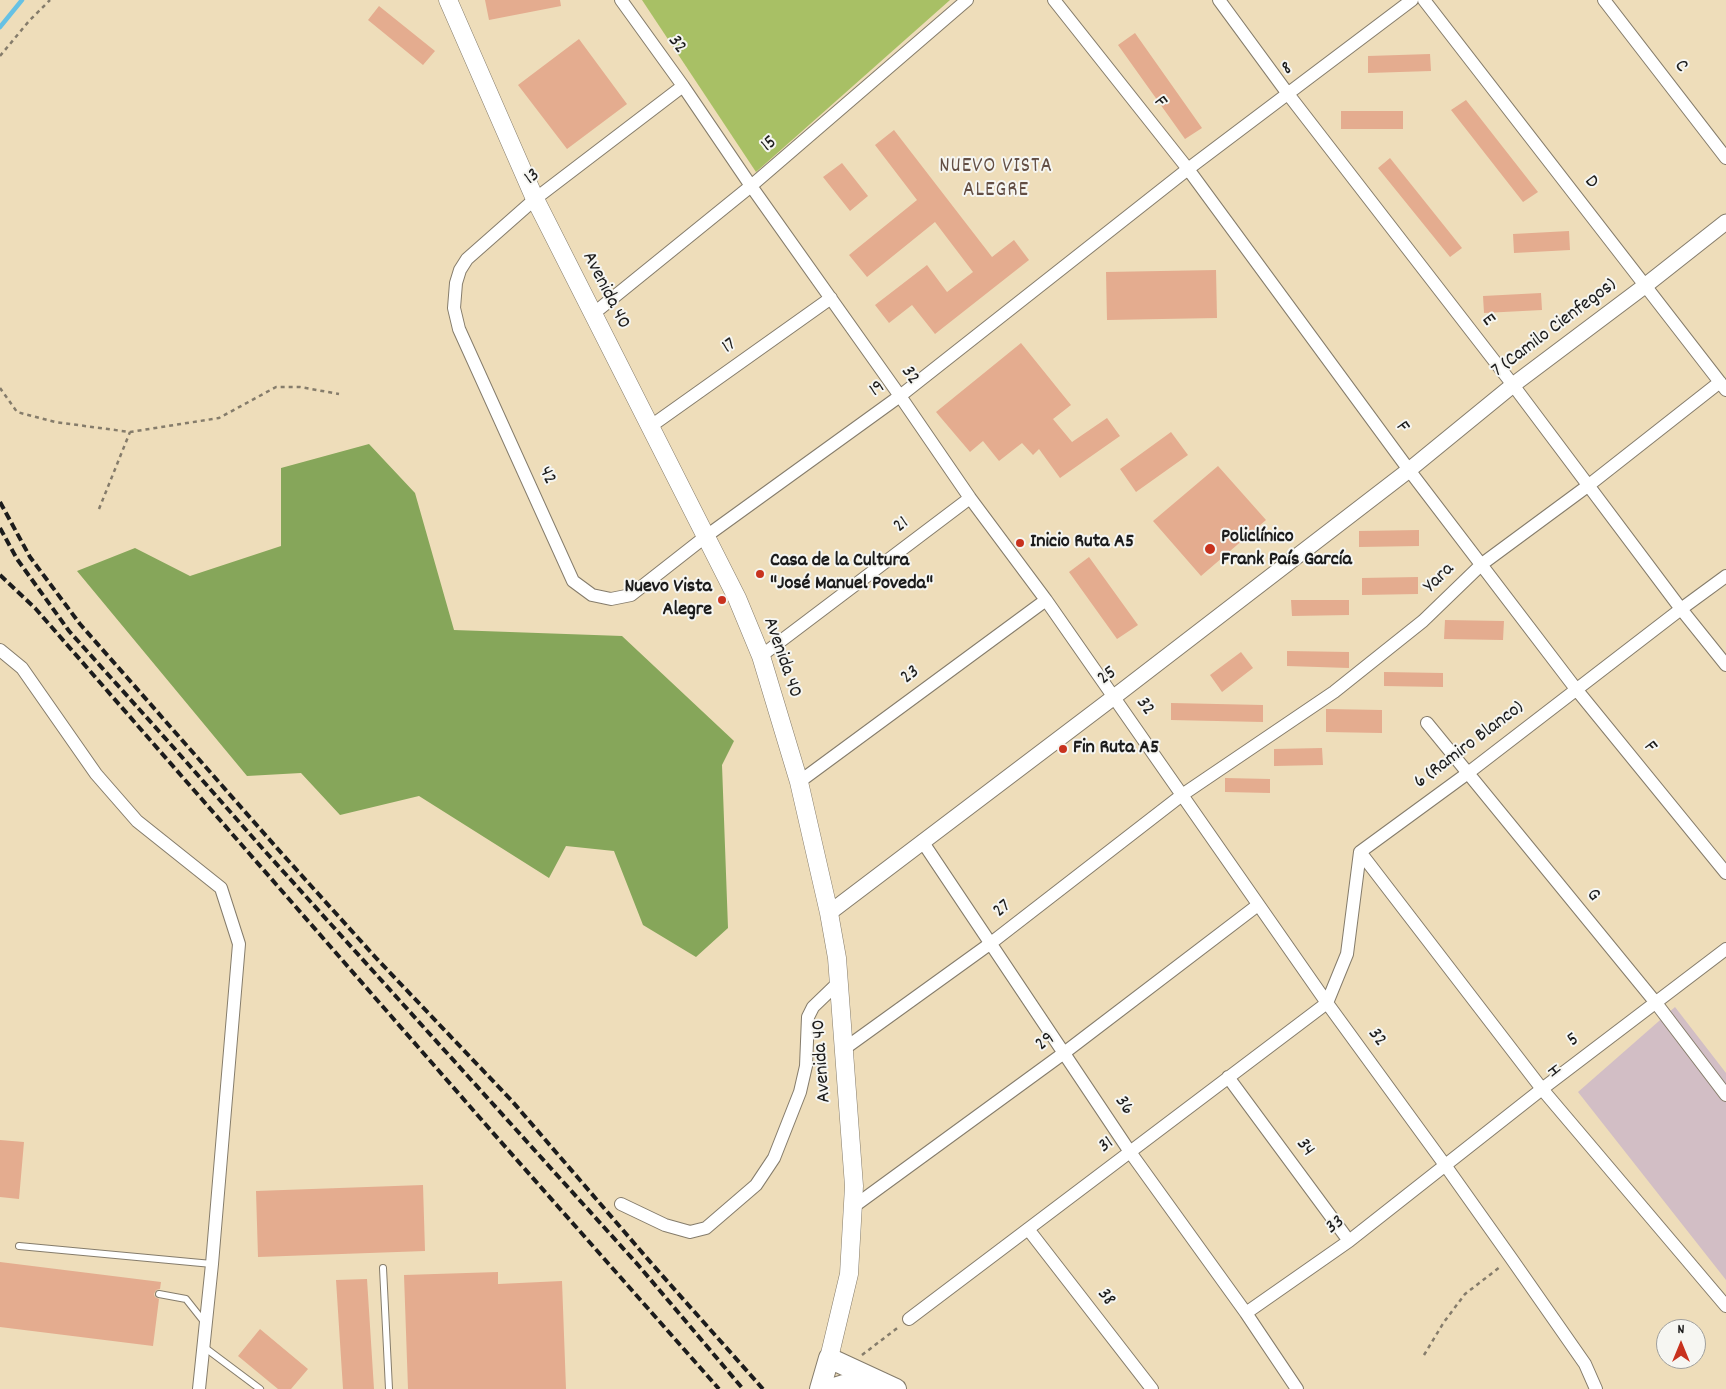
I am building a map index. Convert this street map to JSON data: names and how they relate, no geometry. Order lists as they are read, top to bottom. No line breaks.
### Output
{"streets":{"main road":["Avenida 40"],"street":["32","C","8","F","15","13","D","E","7 (Camilo Cienfegos)","17","19","42","21","Yara","23","25","6 (Ramiro Blanco)","G","27","5","29","H","36","31","34","33","38"]},"crossings":[["32","15"],["32","13"],["32","17"],["32","19"],["32","21"],["32","Yara"],["32","23"],["32","25"],["32","27"],["32","5"],["32","29"],["32","31"],["32","33"],["8","F"],["8","E"],["8","19"],["F","7 (Camilo Cienfegos)"],["F","19"],["F","Yara"],["F","25"],["F","6 (Ramiro Blanco)"],["15","Avenida 40"],["13","Avenida 40"],["13","42"],["D","7 (Camilo Cienfegos)"],["D","Yara"],["Avenida 40","17"],["Avenida 40","19"],["Avenida 40","21"],["Avenida 40","23"],["Avenida 40","25"],["Avenida 40","27"],["Avenida 40","29"],["E","7 (Camilo Cienfegos)"],["E","Yara"],["E","6 (Ramiro Blanco)"],["7 (Camilo Cienfegos)","25"],["19","42"],["Yara","27"],["25","36"],["6 (Ramiro Blanco)","G"],["6 (Ramiro Blanco)","H"],["G","5"],["27","36"],["5","H"],["5","33"],["29","36"],["36","31"],["36","33"],["31","34"],["31","38"],["34","33"]],"districts":["NUEVO VISTA ALEGRE"],"places":["Inicio Ruta A5","Policlínico Frank País García","Casa de la Cultura \"José Manuel Poveda\"","Nuevo Vista Alegre","Fin Ruta A5"],"north":"top"}
